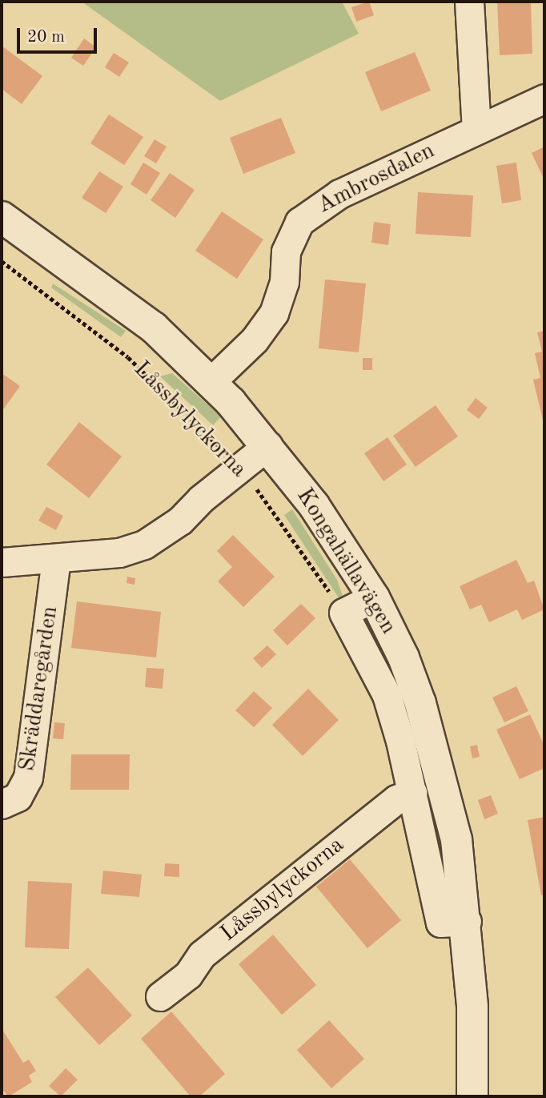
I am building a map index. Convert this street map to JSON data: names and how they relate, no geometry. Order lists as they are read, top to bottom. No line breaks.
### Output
{"streets":{"street":["Ambrosdalen","Låssbylyckorna","Kongahällavägen","Skräddaregården"]},"crossings":[["Ambrosdalen","Kongahällavägen"]],"scale_bar":"20 m"}
